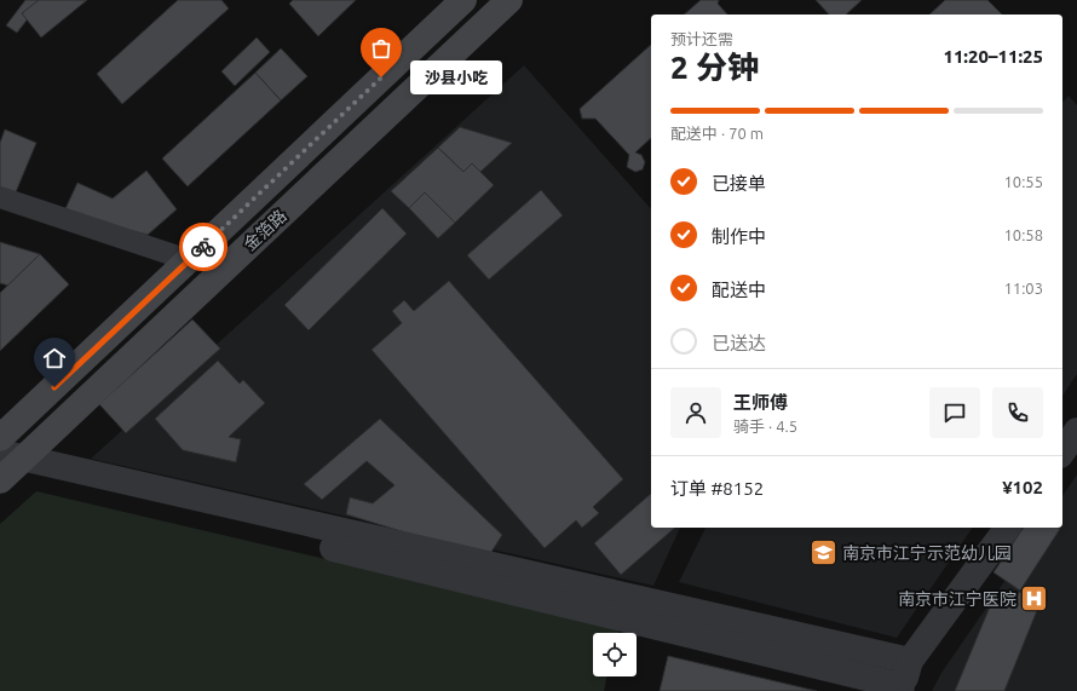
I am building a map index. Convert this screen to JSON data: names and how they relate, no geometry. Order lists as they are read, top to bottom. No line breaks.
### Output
{"streets":{"main road":["金箔路"]},"places":{"other":["沙县小吃"],"school or university":["南京市江宁示范幼儿园"],"hospital":["南京市江宁医院"]},"page":{"heading":["2 分钟","预计还需","11:20–11:25"],"panel":["王师傅","骑手 · 4.5","订单 #8152","¥102"],"bubble":"沙县小吃","bar":"配送中 · 70 m","list":[["已接单","10:55"],["制作中","10:58"],["配送中","11:03"],"已送达"]}}
